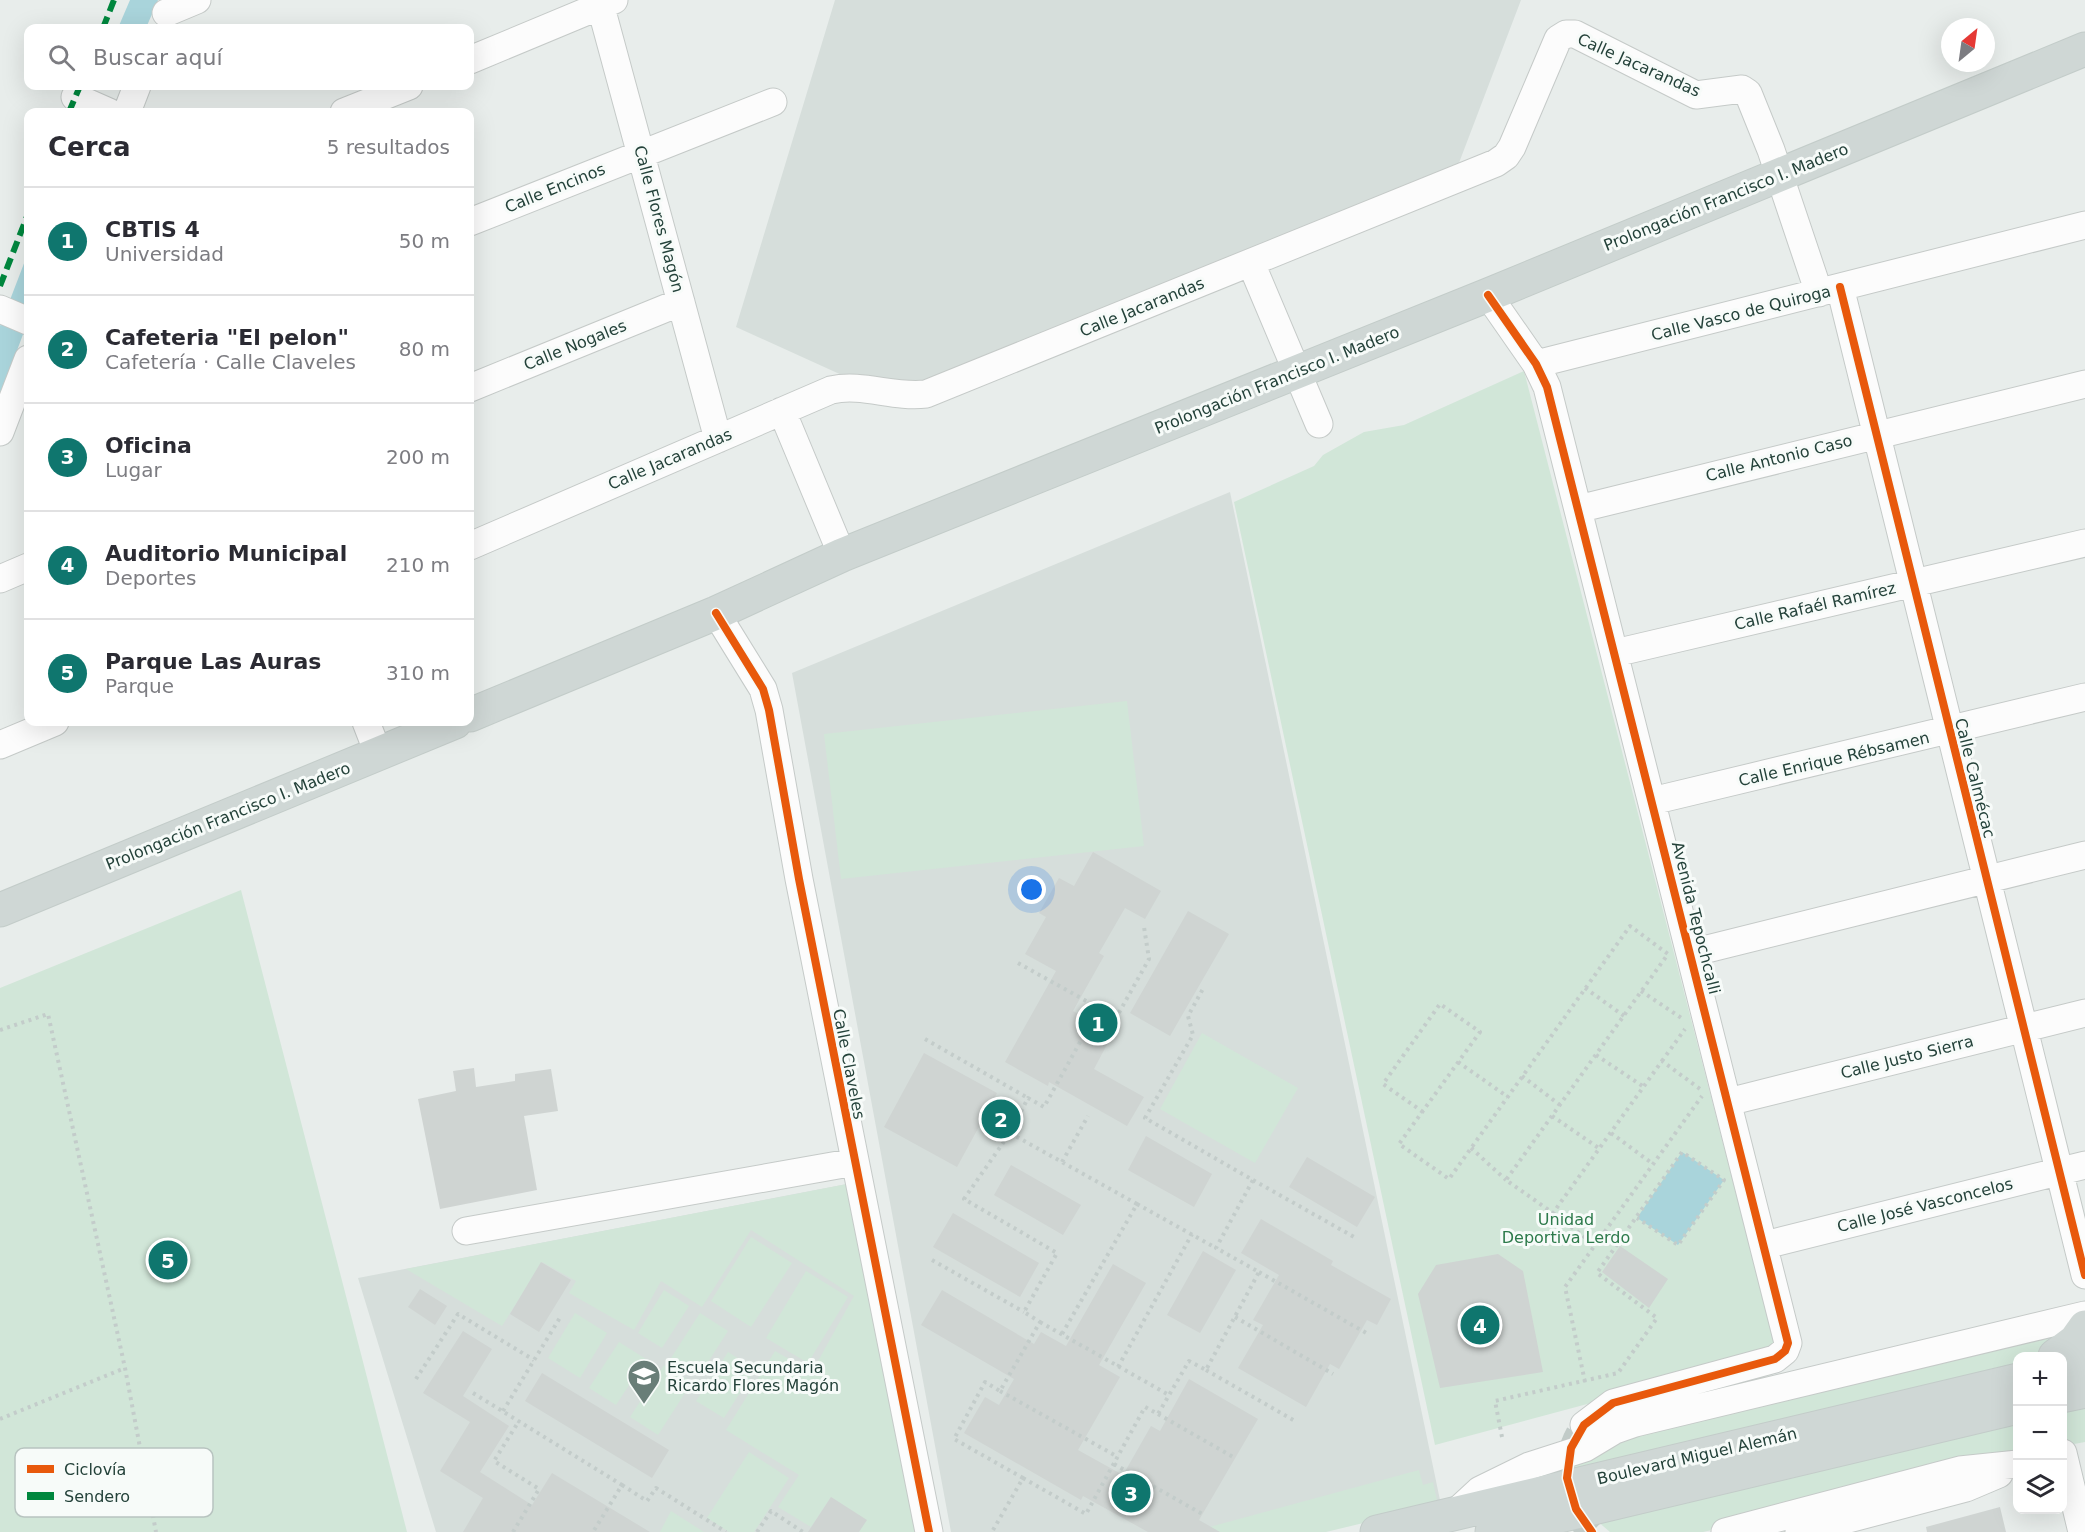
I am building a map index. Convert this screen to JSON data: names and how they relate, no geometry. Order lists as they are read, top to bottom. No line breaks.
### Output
{"streets":{"main road":["Prolongación Francisco I. Madero","Boulevard Miguel Alemán"],"street":["Calle Jacarandas","Calle Encinos","Calle Flores Magón","Calle Vasco de Quiroga","Calle Nogales","Calle Antonio Caso","Calle Rafaél Ramírez","Calle Enrique Rébsamen","Calle Calmécac","Avenida Tepochcalli","Calle Justo Sierra","Calle Claveles","Calle José Vasconcelos"]},"crossings":[["Calle Jacarandas","Calle Flores Magón"],["Calle Jacarandas","Calle Calmécac"],["Calle Encinos","Calle Flores Magón"],["Prolongación Francisco I. Madero","Calle Calmécac"],["Prolongación Francisco I. Madero","Avenida Tepochcalli"],["Prolongación Francisco I. Madero","Calle Claveles"],["Calle Flores Magón","Calle Nogales"],["Calle Vasco de Quiroga","Calle Calmécac"],["Calle Vasco de Quiroga","Avenida Tepochcalli"],["Calle Antonio Caso","Calle Calmécac"],["Calle Antonio Caso","Avenida Tepochcalli"],["Calle Rafaél Ramírez","Calle Calmécac"],["Calle Rafaél Ramírez","Avenida Tepochcalli"],["Calle Enrique Rébsamen","Calle Calmécac"],["Calle Enrique Rébsamen","Avenida Tepochcalli"],["Calle Calmécac","Calle Justo Sierra"],["Calle Calmécac","Calle José Vasconcelos"],["Avenida Tepochcalli","Calle Justo Sierra"],["Avenida Tepochcalli","Calle José Vasconcelos"]],"parks":["Unidad Deportiva Lerdo"],"places":{"school or university":["Escuela Secundaria Ricardo Flores Magón"]},"legend":["Ciclovía","Sendero"],"north":"top right","page":{"search":"Buscar aquí","heading":["Cerca","5 resultados"],"list":[{"mark":"1","name":"CBTIS 4","note":"Universidad","value":"50 m"},{"mark":"2","name":"Cafeteria \"El pelon\"","note":"Cafetería · Calle Claveles","value":"80 m"},{"mark":"3","name":"Oficina","note":"Lugar","value":"200 m"},{"mark":"4","name":"Auditorio Municipal","note":"Deportes","value":"210 m"},{"mark":"5","name":"Parque Las Auras","note":"Parque","value":"310 m"}],"pins":["1","2","5","4","3"],"map_buttons":["+","−"]}}
